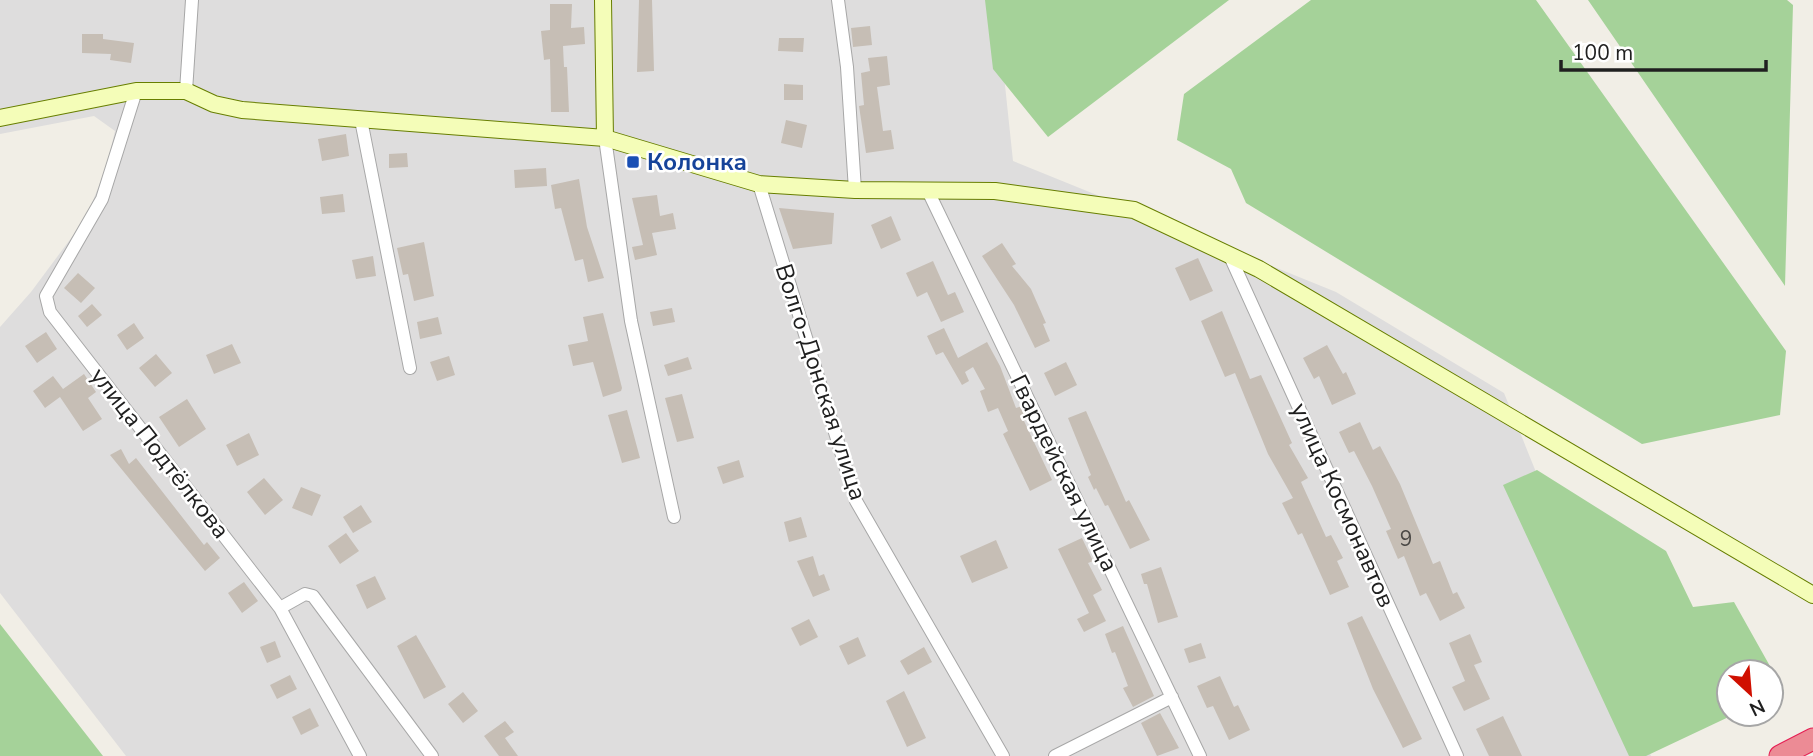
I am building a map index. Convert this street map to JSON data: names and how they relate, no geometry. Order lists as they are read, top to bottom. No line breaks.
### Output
{"streets":{"street":["Волго-Донская улица","улица Подтёлкова","Гвардейская улица","улица Космонавтов"]},"places":{"transit":["Колонка"]},"house_numbers":["9"],"scale_bar":"100 m","north":"bottom right"}
